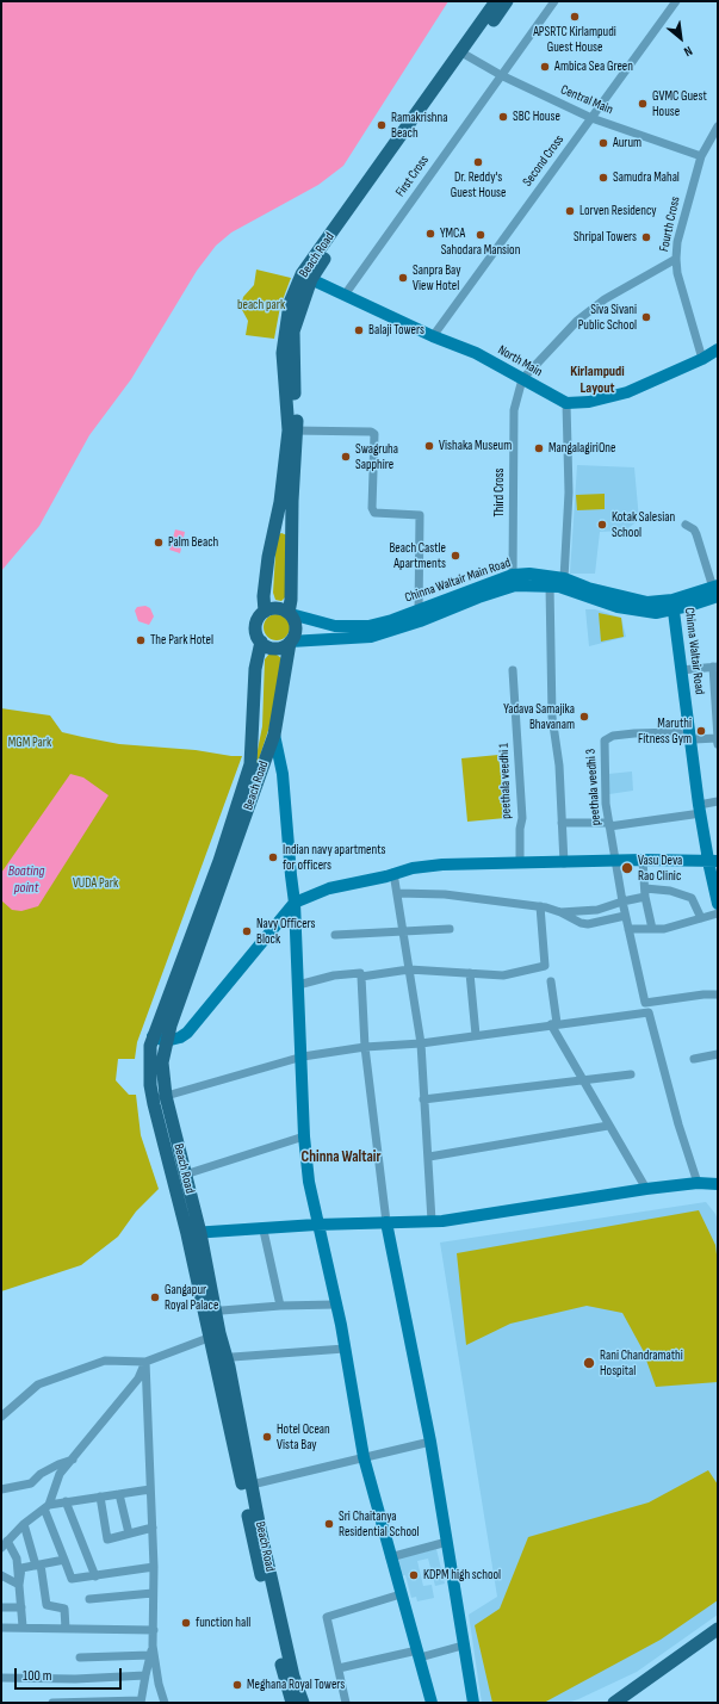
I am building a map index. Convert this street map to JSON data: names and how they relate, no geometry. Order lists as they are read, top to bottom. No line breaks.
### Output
{"streets":{"main road":["Beach Road"],"street":["Central Main","Second Cross","First Cross","Fourth Cross","North Main","Third Cross","Chinna Waltair Main Road","Chinna Waltair Road","peethala veedhi 1","peethala veedhi 3"]},"crossings":[["Central Main","Second Cross"],["Central Main","First Cross"],["Central Main","Fourth Cross"],["Central Main","Beach Road"],["Second Cross","North Main"],["First Cross","North Main"],["Fourth Cross","Third Cross"],["Beach Road","North Main"],["Beach Road","Chinna Waltair Main Road"],["North Main","Third Cross"],["Third Cross","Chinna Waltair Main Road"],["Chinna Waltair Main Road","Chinna Waltair Road"],["Chinna Waltair Road","peethala veedhi 3"]],"districts":["Kirlampudi Layout","Chinna Waltair"],"water":["Boating point"],"parks":["beach park","MGM Park","VUDA Park"],"places":["APSRTC Kirlampudi Guest House","Ambica Sea Green","GVMC Guest House","SBC House","Ramakrishna Beach","Aurum","Dr. Reddy's Guest House","Samudra Mahal","Lorven Residency","YMCA","Sahodara Mansion","Shripal Towers","Sanpra Bay View Hotel","Siva Sivani Public School","Balaji Towers","Vishaka Museum","MangalagiriOne","Swagruha Sapphire","Kotak Salesian School","Palm Beach","Beach Castle Apartments","The Park Hotel","Yadava Samajika Bhavanam","Maruthi Fitness Gym","Indian navy apartments for officers","Vasu Deva Rao Clinic","Navy Officers Block","Gangapur Royal Palace","Rani Chandramathi Hospital","Hotel Ocean Vista Bay","Sri Chaitanya Residential School","KDPM high school","function hall","Meghana Royal Towers"],"scale_bar":"100 m","north":"bottom right"}
